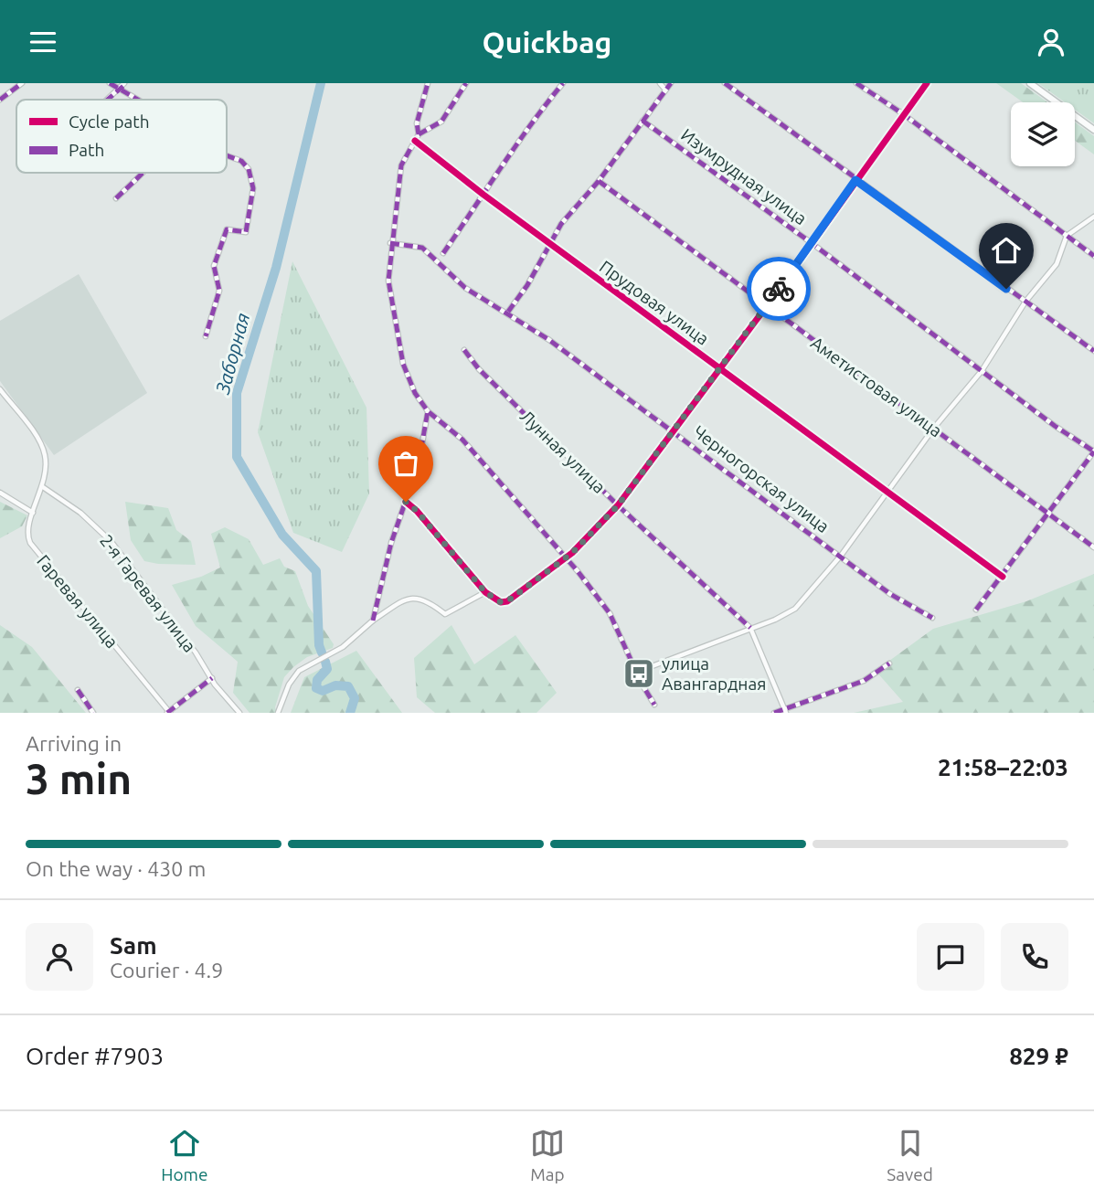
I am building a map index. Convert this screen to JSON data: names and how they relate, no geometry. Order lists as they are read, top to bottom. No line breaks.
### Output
{"streets":{"street":["Изумрудная улица","Прудовая улица","Аметистовая улица","Лунная улица","Черногорская улица","2-я Гаревая улица","Гаревая улица"]},"crossings":[["2-я Гаревая улица","Гаревая улица"]],"water":["Заборная"],"places":{"bus stop":["улица Авангардная"]},"legend":["Cycle path","Path"],"page":{"header":"Quickbag","heading":["3 min","Arriving in","21:58–22:03"],"panel":["Sam","Courier · 4.9","Order #7903","829 ₽"],"bar":"On the way · 430 m","tabs":["Home","Map","Saved"]}}
